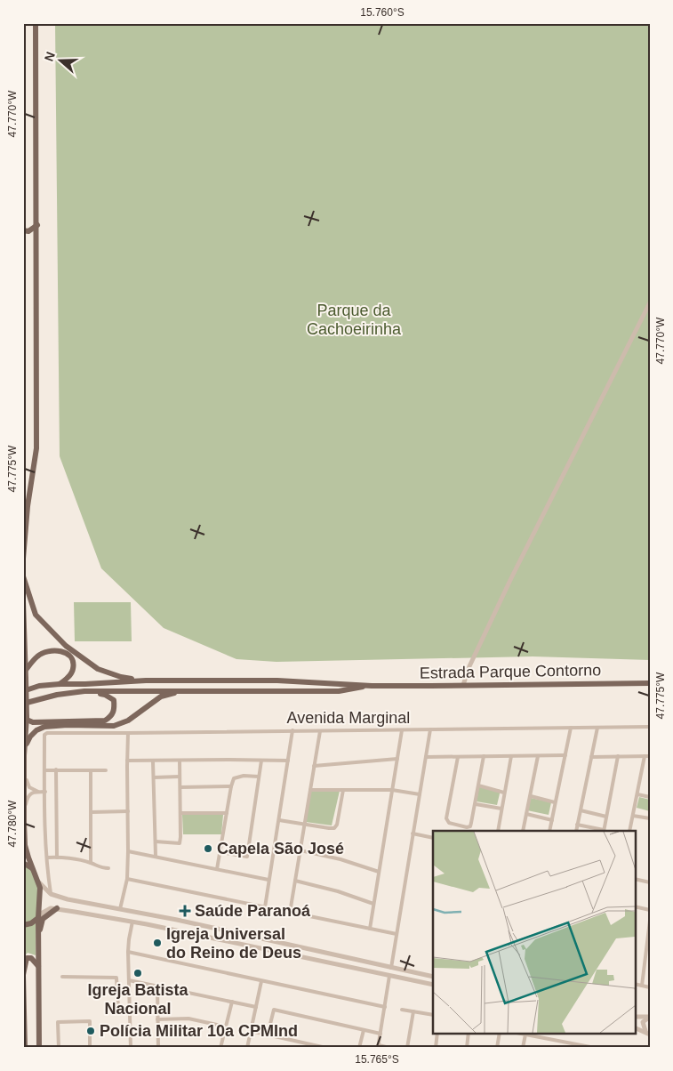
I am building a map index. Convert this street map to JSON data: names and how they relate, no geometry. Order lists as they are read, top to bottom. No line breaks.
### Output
{"streets":{"main road":["Estrada Parque Contorno"],"street":["Avenida Marginal"]},"parks":["Parque da Cachoeirinha"],"places":{"other":["Capela São José","Igreja Universal do Reino de Deus","Igreja Batista Nacional","Polícia Militar 10a CPMInd"],"health":["Saúde Paranoá"]},"north":"left","coordinates":["15.760°S","47.770°W","47.775°W","47.780°W","15.765°S"]}
